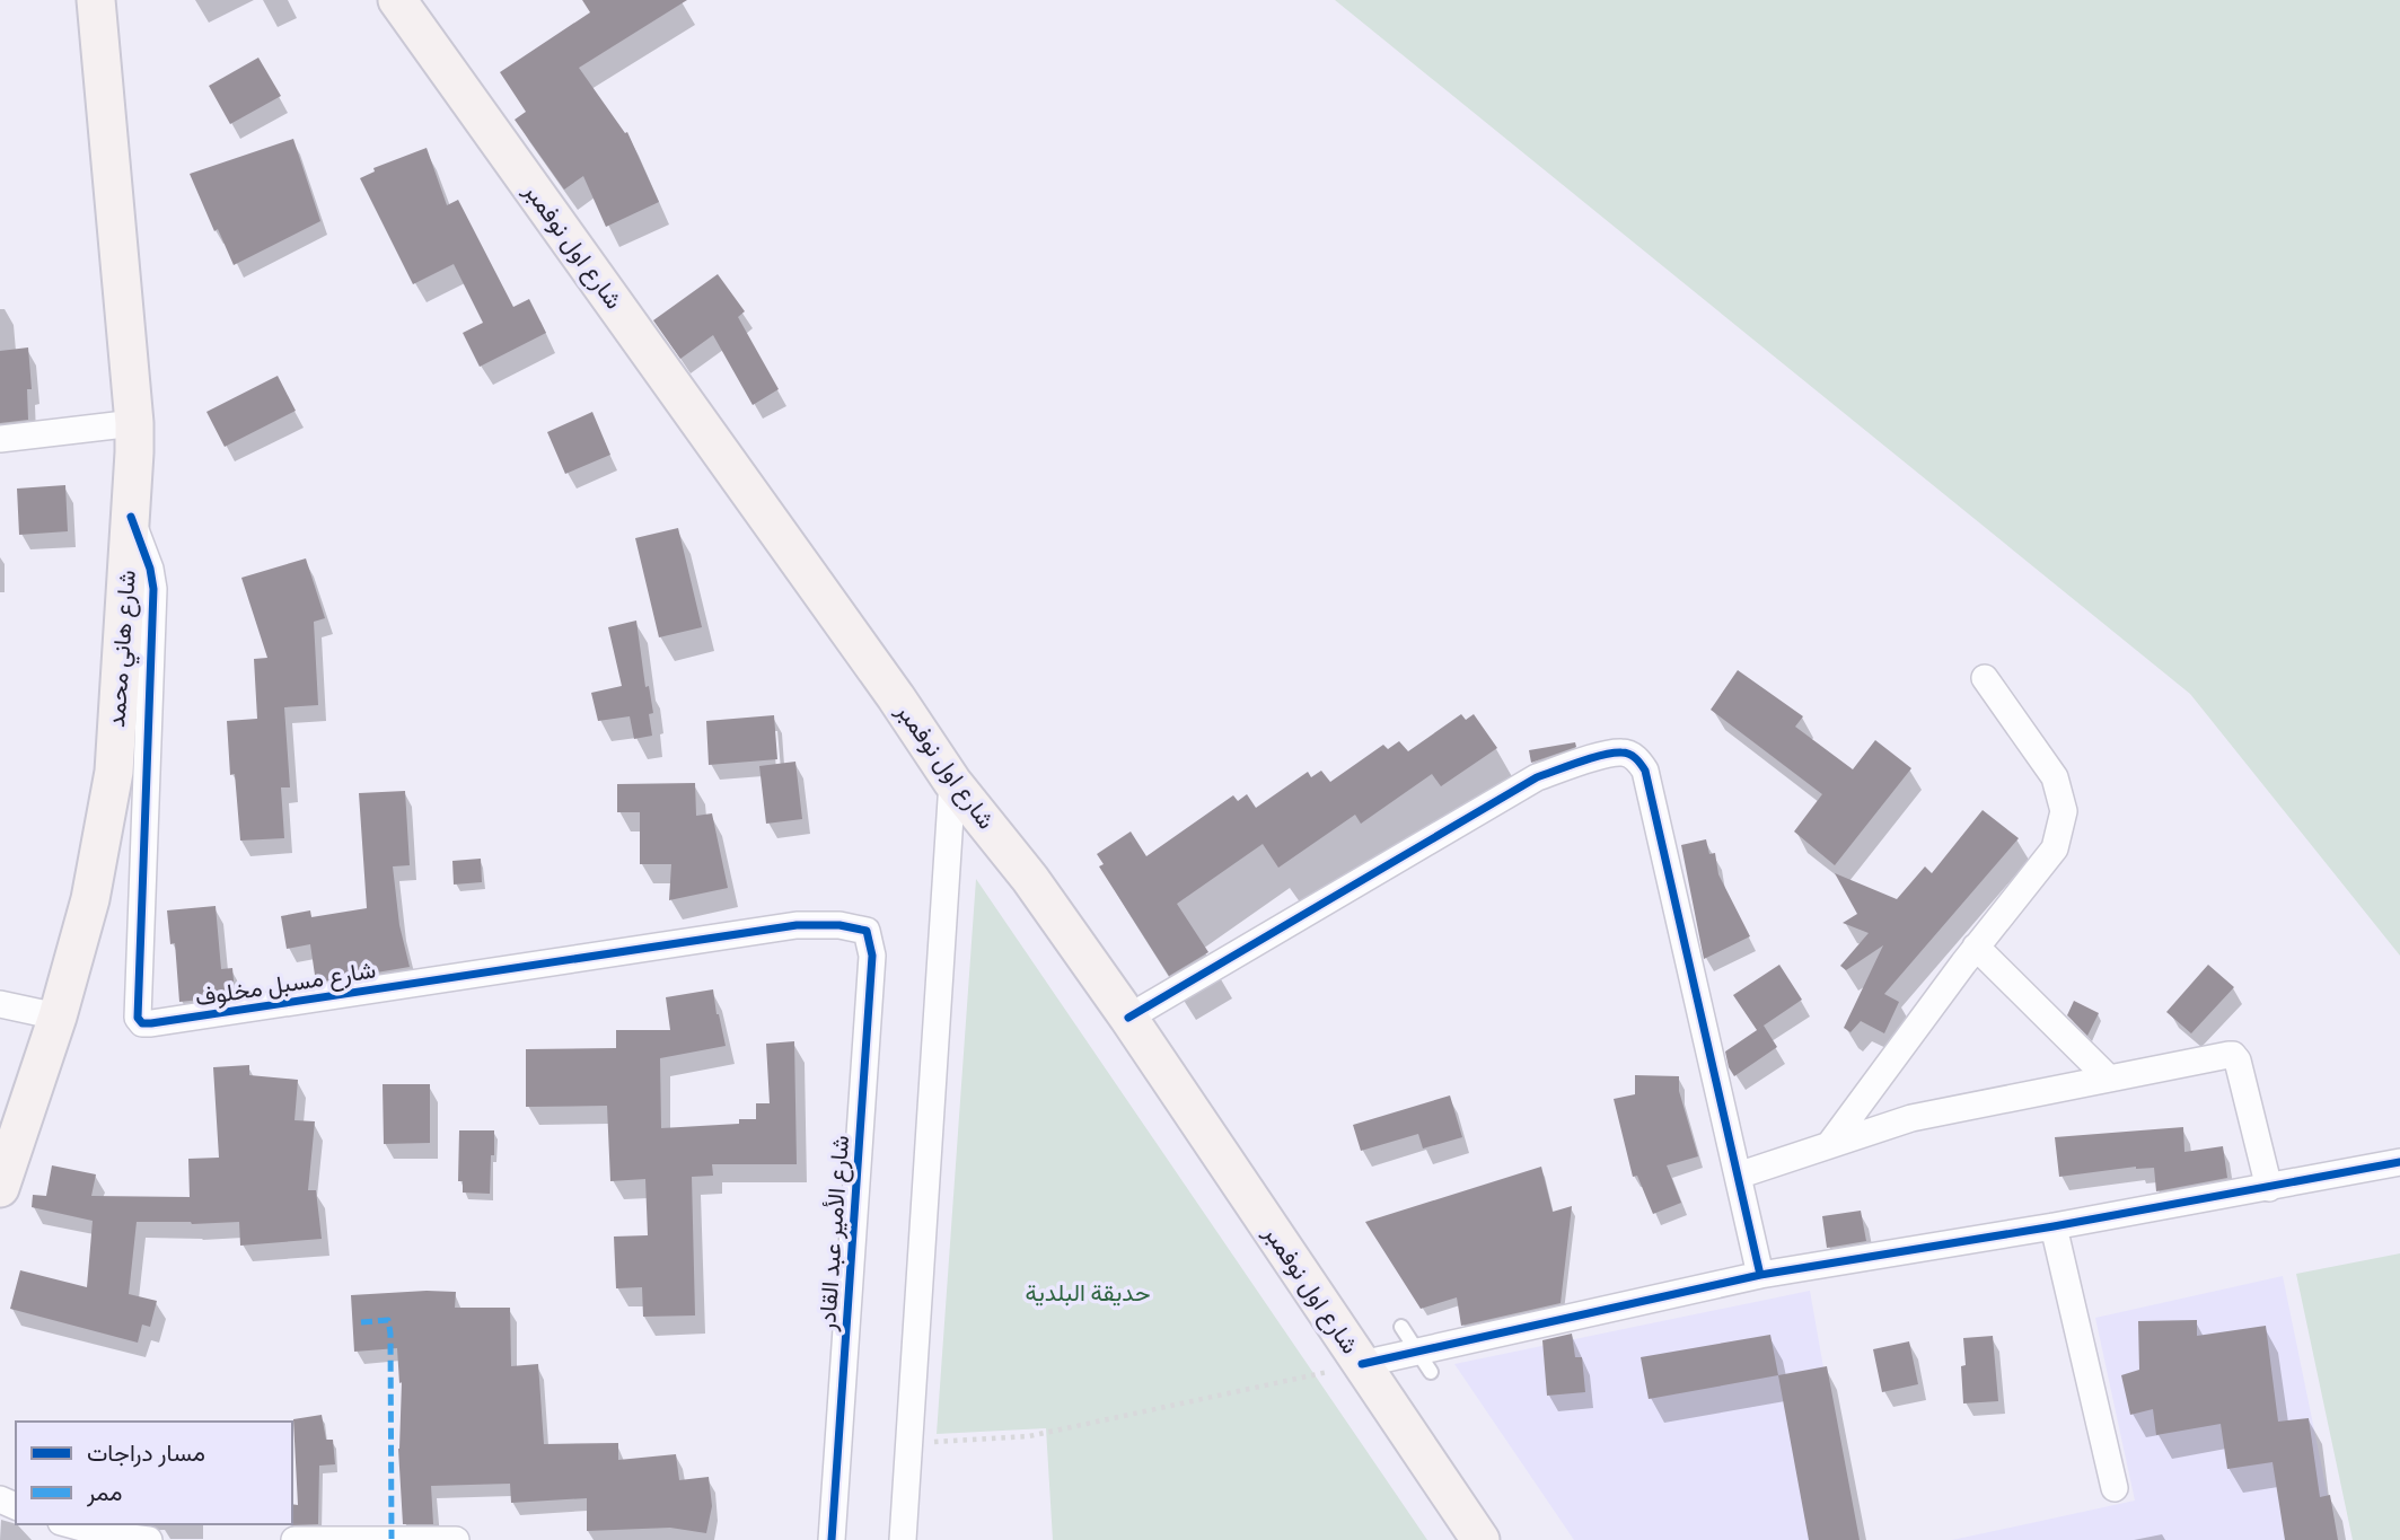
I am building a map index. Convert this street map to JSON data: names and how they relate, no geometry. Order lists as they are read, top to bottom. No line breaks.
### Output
{"streets":{"main road":["شارع اول نوفمبر","شارع هاني محمد"],"street":["شارع مسبل مخلوف","شارع الأمير عبد القادر"]},"crossings":[["شارع هاني محمد","شارع مسبل مخلوف"],["شارع مسبل مخلوف","شارع الأمير عبد القادر"]],"parks":["حديقة البلدية"],"legend":["مسار دراجات","ممر"]}
